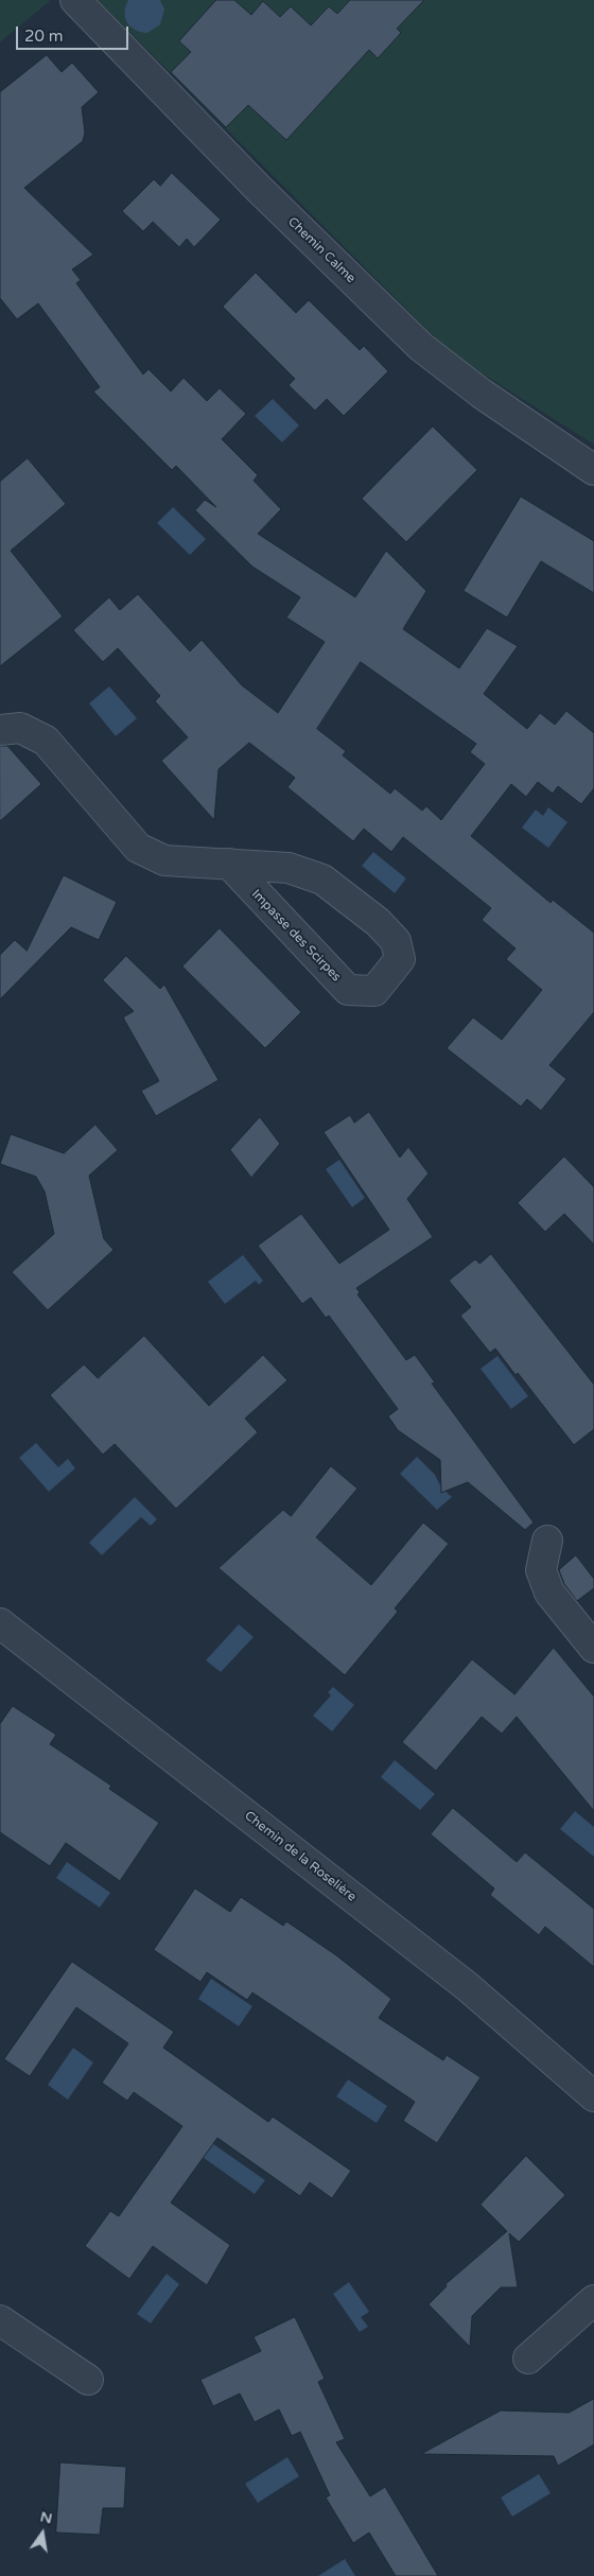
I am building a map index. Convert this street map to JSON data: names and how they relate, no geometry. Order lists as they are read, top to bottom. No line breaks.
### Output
{"streets":{"street":["Chemin Calme","Impasse des Scirpes","Chemin de la Roselière"]},"scale_bar":"20 m","north":"top"}
